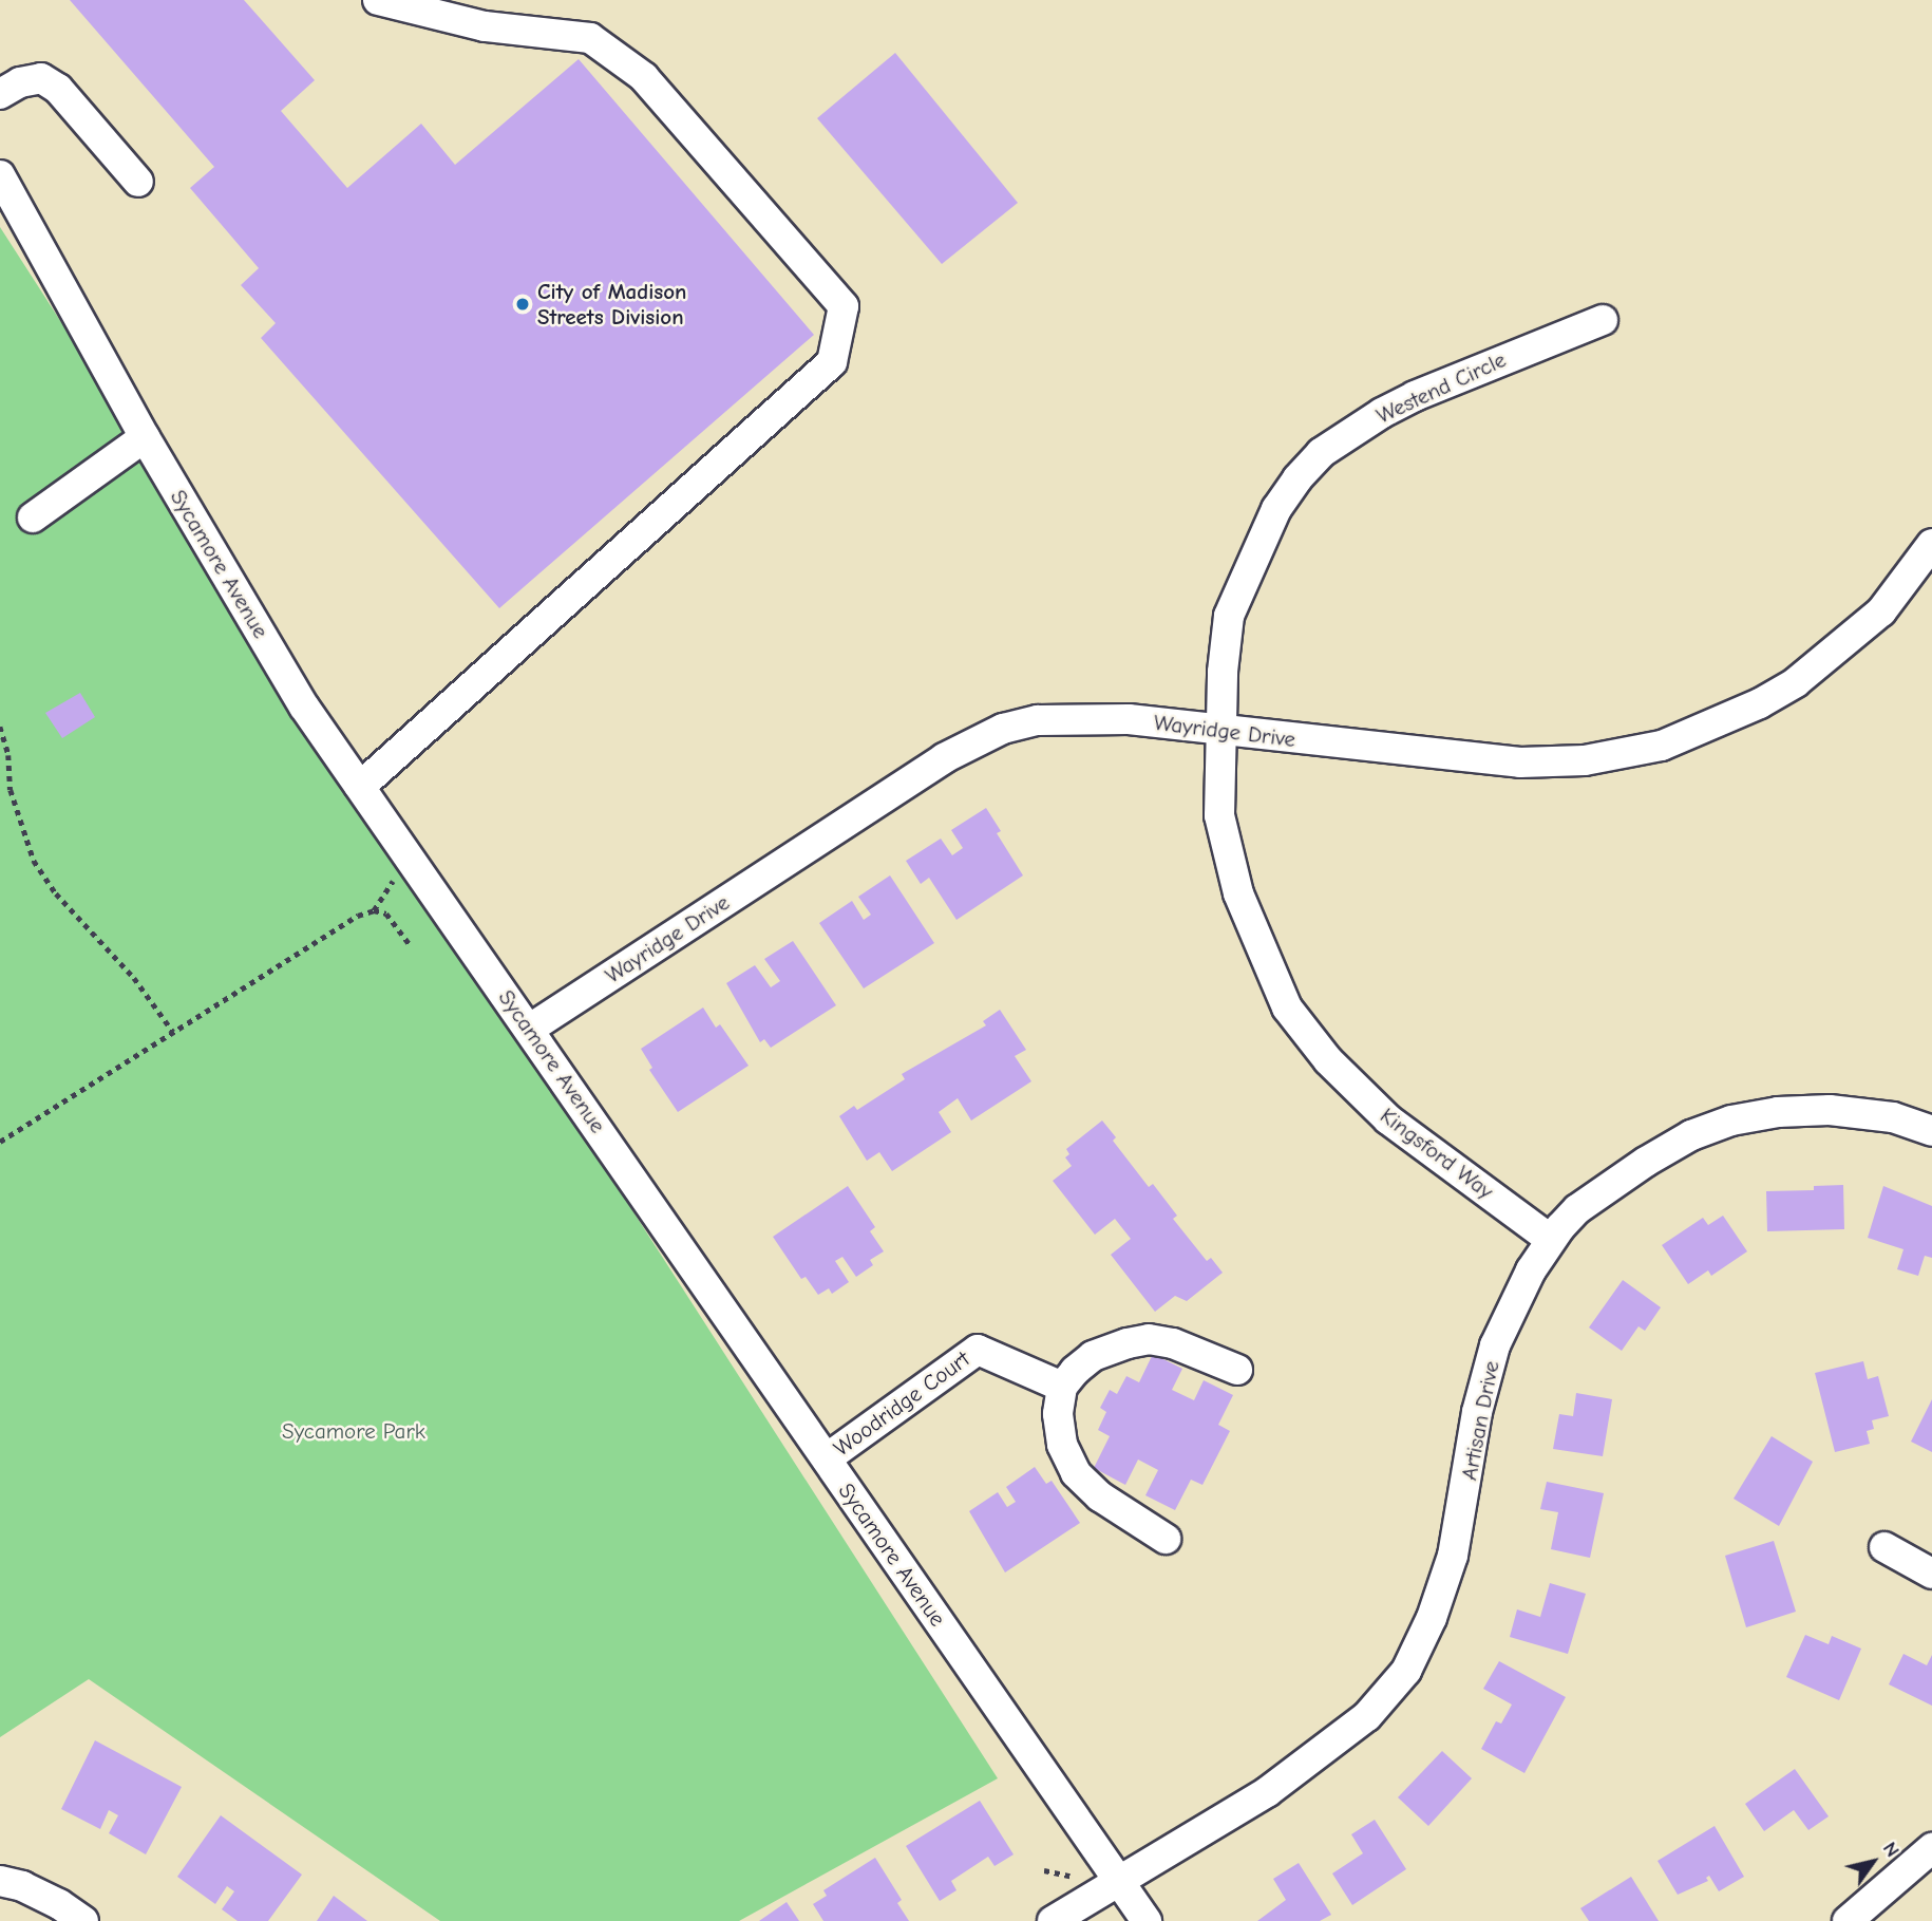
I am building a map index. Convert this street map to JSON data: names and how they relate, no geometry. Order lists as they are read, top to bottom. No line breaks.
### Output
{"streets":{"street":["Westend Circle","Sycamore Avenue","Wayridge Drive","Kingsford Way","Woodridge Court","Artisan Drive"]},"crossings":[["Westend Circle","Wayridge Drive"],["Westend Circle","Kingsford Way"],["Sycamore Avenue","Wayridge Drive"],["Sycamore Avenue","Woodridge Court"],["Sycamore Avenue","Artisan Drive"],["Wayridge Drive","Kingsford Way"],["Kingsford Way","Artisan Drive"]],"parks":["Sycamore Park"],"places":["City of Madison Streets Division"],"north":"top right"}
